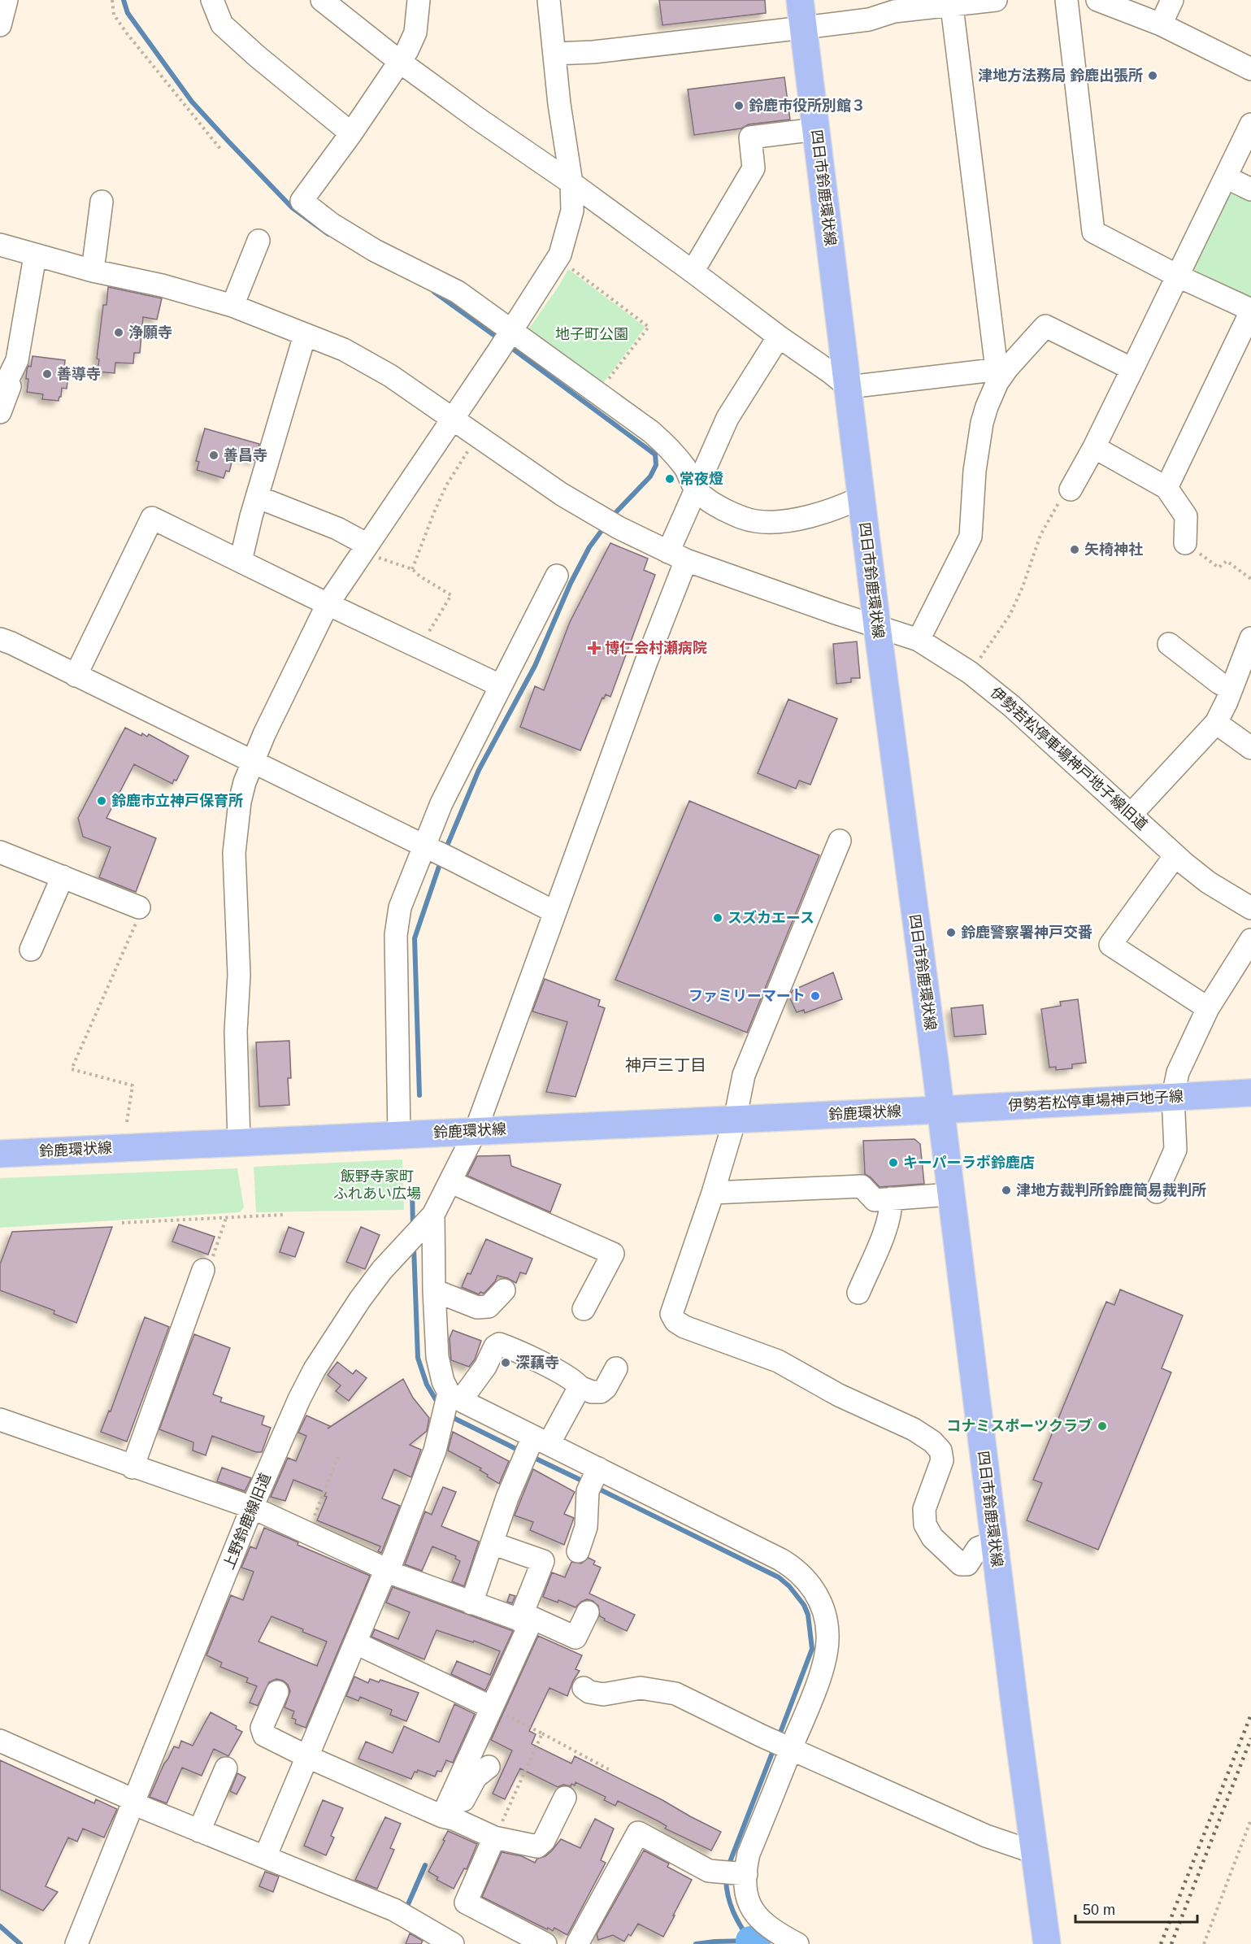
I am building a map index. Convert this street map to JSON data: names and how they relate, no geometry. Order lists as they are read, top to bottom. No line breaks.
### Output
{"streets":{"main road":["四日市鈴鹿環状線","伊勢若松停車場神戸地子線","鈴鹿環状線"],"street":["伊勢若松停車場神戸地子線旧道","上野鈴鹿線旧道"]},"crossings":[["四日市鈴鹿環状線","伊勢若松停車場神戸地子線旧道"],["四日市鈴鹿環状線","伊勢若松停車場神戸地子線"],["四日市鈴鹿環状線","鈴鹿環状線"],["伊勢若松停車場神戸地子線旧道","上野鈴鹿線旧道"],["伊勢若松停車場神戸地子線","鈴鹿環状線"],["鈴鹿環状線","上野鈴鹿線旧道"]],"districts":["神戸三丁目"],"parks":["地子町公園","飯野寺家町 ふれあい広場"],"places":{"other":["津地方法務局 鈴鹿出張所","鈴鹿市役所別館３","浄願寺","善導寺","善昌寺","常夜燈","矢椅神社","鈴鹿市立神戸保育所","スズカエース","鈴鹿警察署神戸交番","ファミリーマート","キーパーラボ鈴鹿店","津地方裁判所鈴鹿簡易裁判所","深藕寺","コナミスポーツクラブ"],"health":["博仁会村瀬病院"]},"scale_bar":"50 m"}
